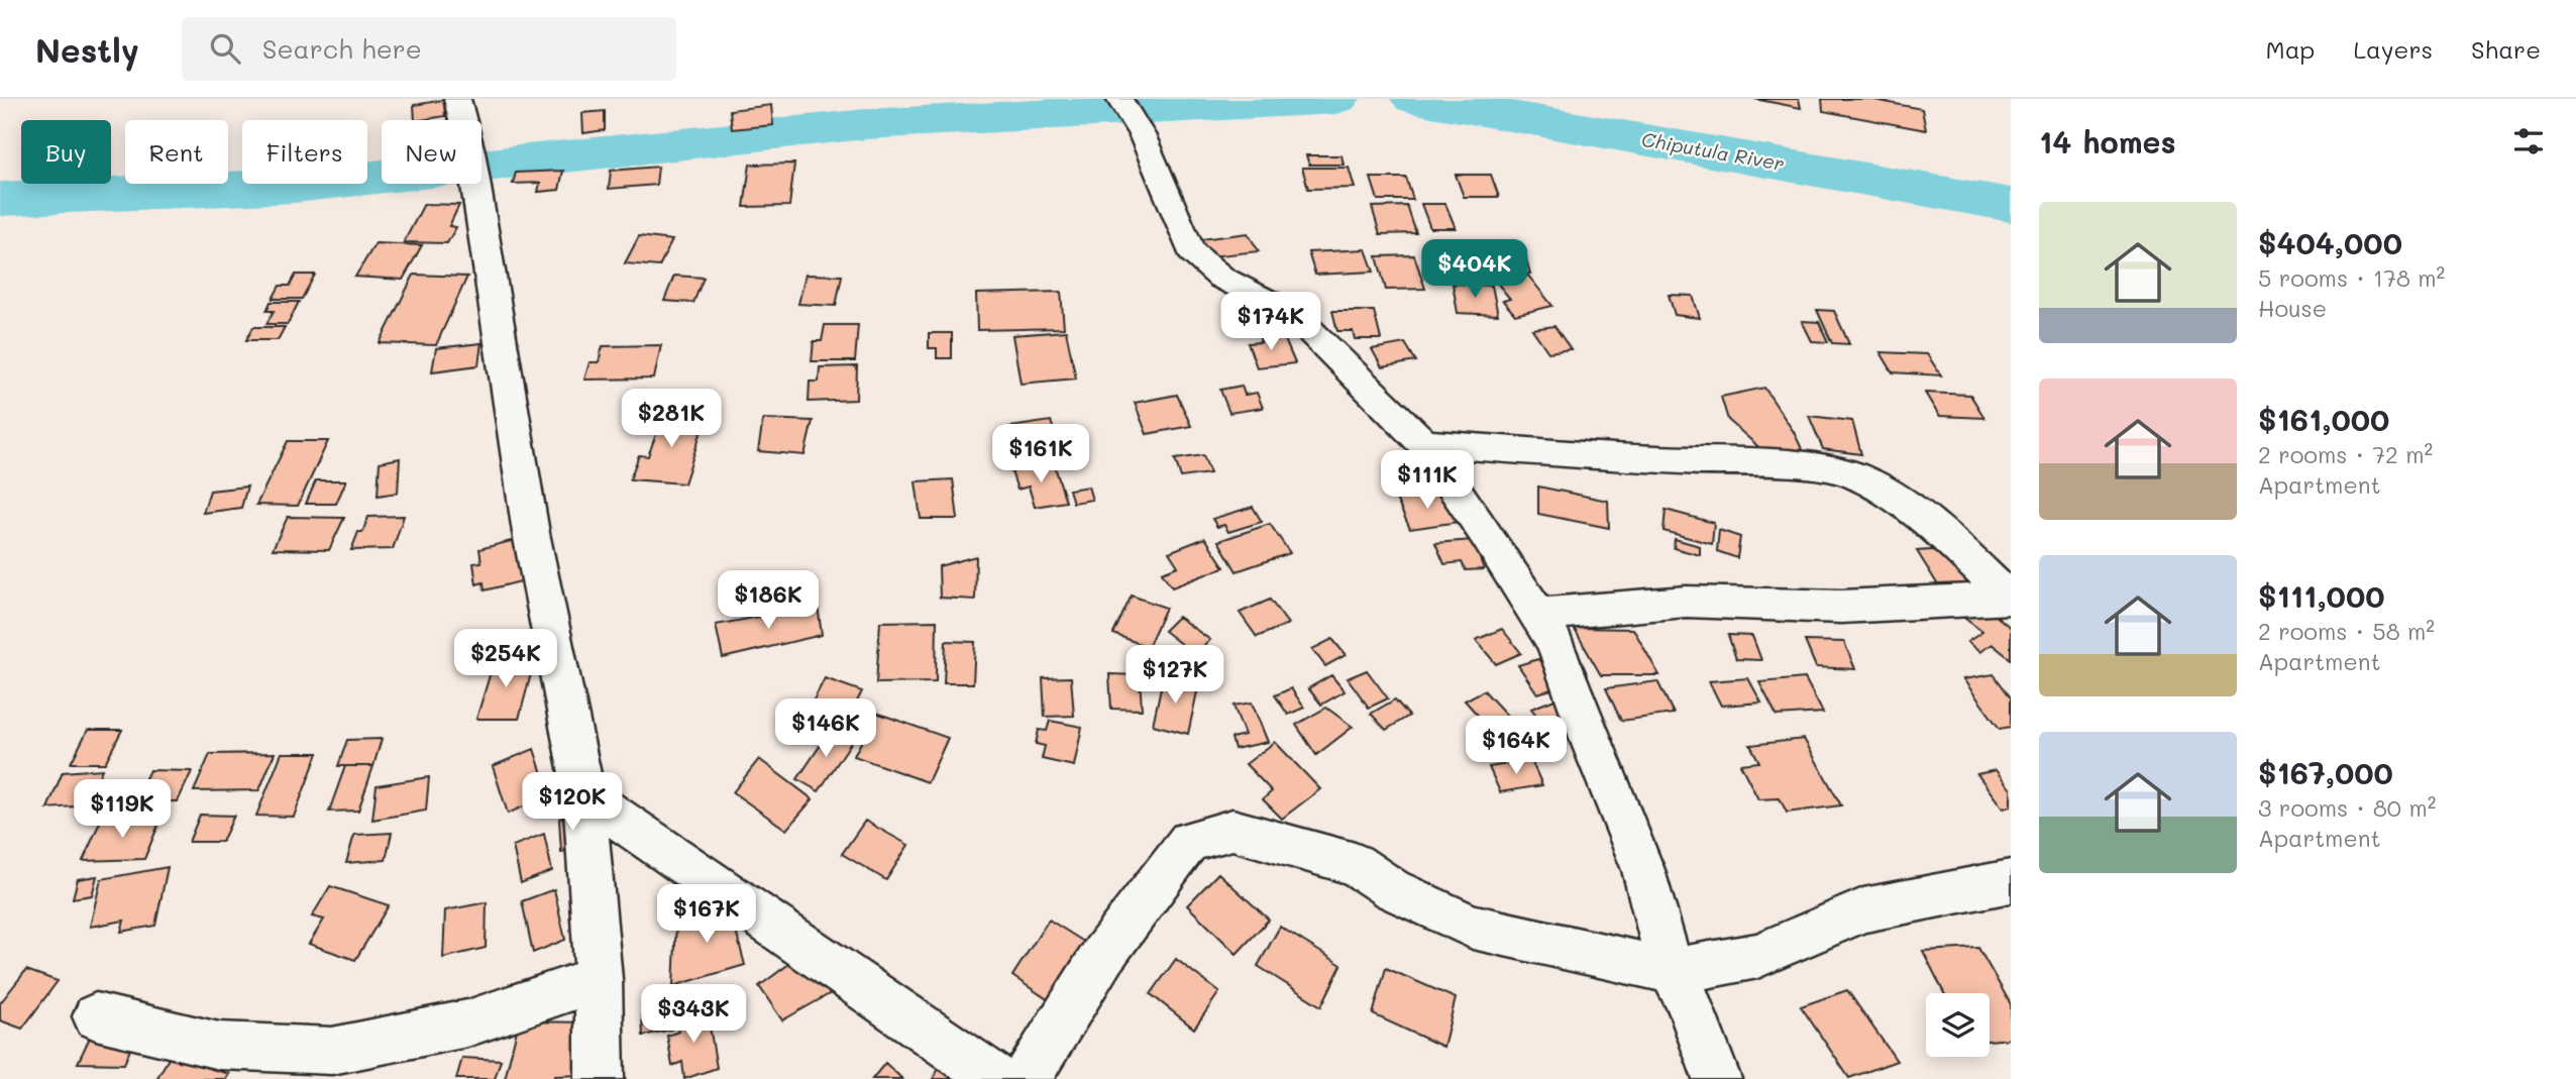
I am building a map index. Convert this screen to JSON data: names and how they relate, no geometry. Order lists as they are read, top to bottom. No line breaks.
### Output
{"water":["Chiputula River"],"page":{"header":"Nestly","search":"Search here","nav":["Map","Layers","Share"],"heading":"14 homes","chip":["Buy","Rent","Filters","New"],"list":[{"name":"$404,000","note":"5 rooms · 178 m² · House"},{"name":"$161,000","note":"2 rooms · 72 m² · Apartment"},{"name":"$111,000","note":"2 rooms · 58 m² · Apartment"},{"name":"$167,000","note":"3 rooms · 80 m² · Apartment"}],"price":["$404K","$174K","$281K","$161K","$111K","$186K","$254K","$127K","$146K","$164K","$120K","$119K","$167K","$343K"]}}
